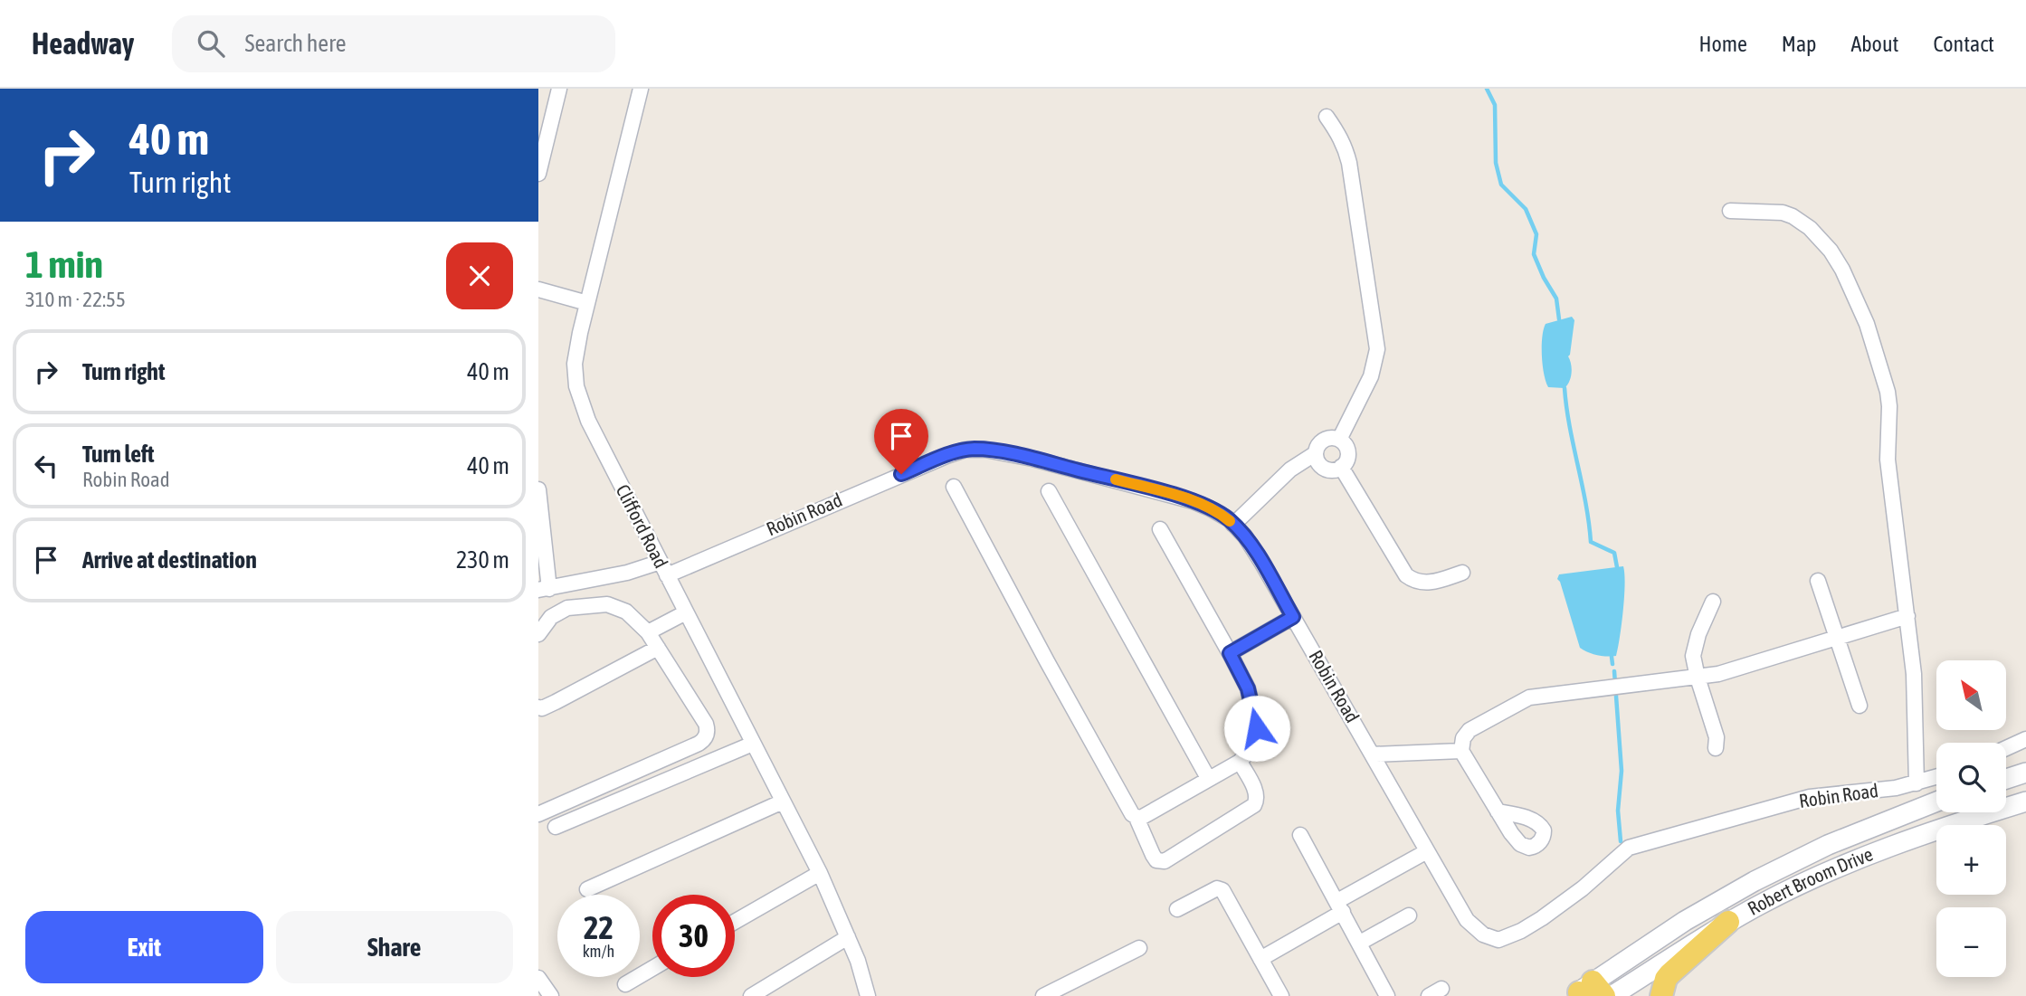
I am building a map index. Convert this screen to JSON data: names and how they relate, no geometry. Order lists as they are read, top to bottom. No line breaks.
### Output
{"streets":{"street":["Robin Road","Clifford Road","Robert Broom Drive"]},"crossings":[["Robin Road","Clifford Road"]],"north":"top left","page":{"header":"Headway","search":"Search here","nav":["Home","Map","About","Contact"],"turn":["40 m","Turn right"],"heading":["1 min","310 m · 22:55"],"list":[{"name":"Turn right","value":"40 m"},{"name":"Turn left","note":"Robin Road","value":"40 m"},{"name":"Arrive at destination","value":"230 m"}],"map_buttons":["+","−"],"speed":"22 km/h","limit":"30","buttons":["Exit","Share"]}}
